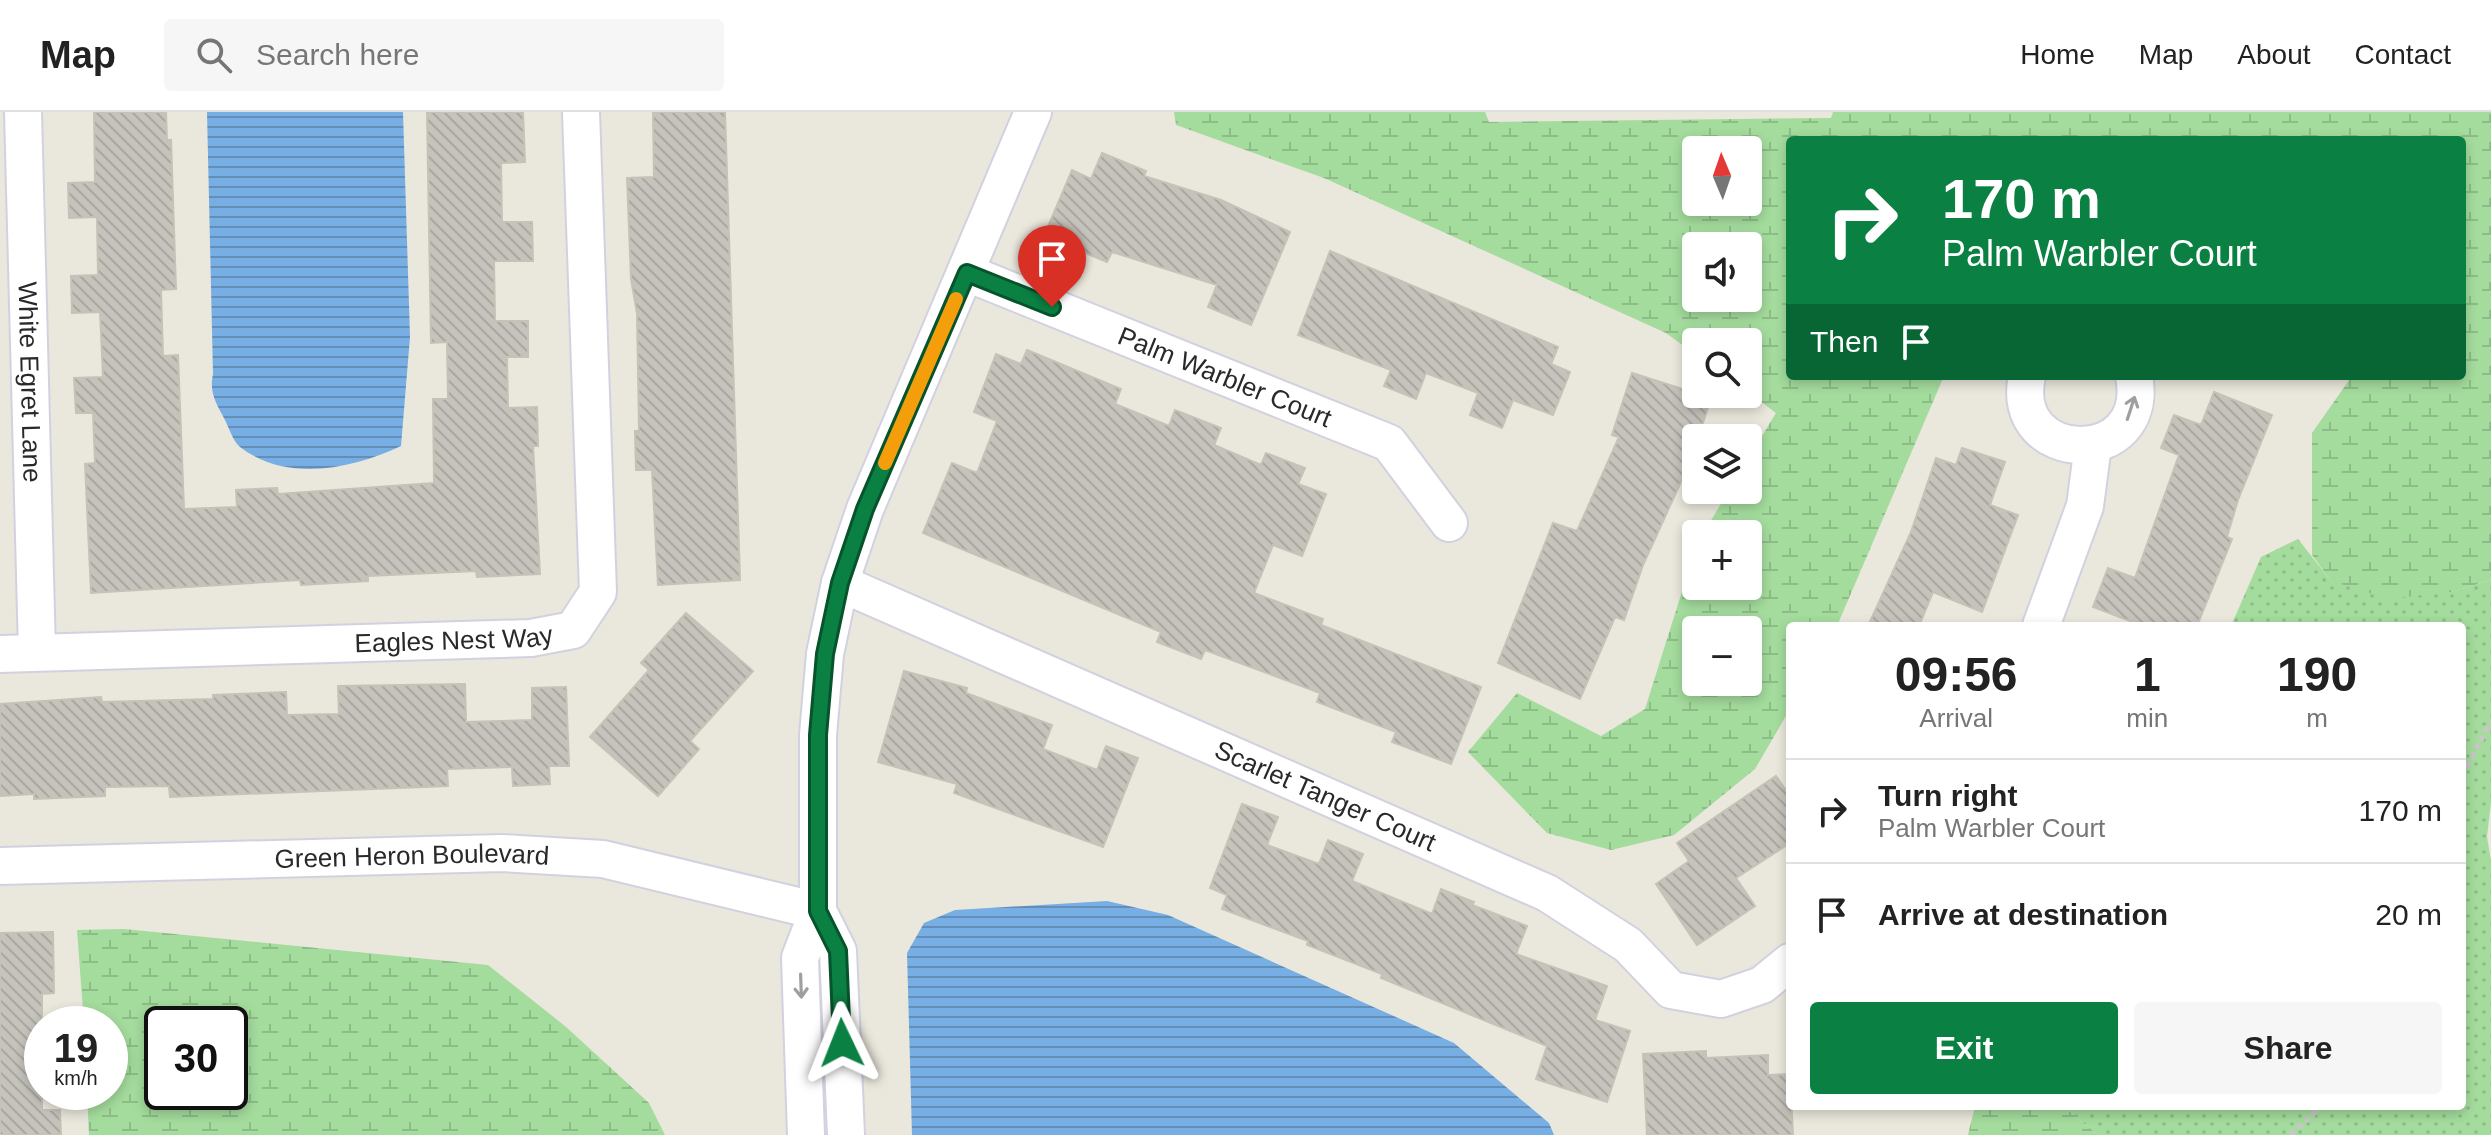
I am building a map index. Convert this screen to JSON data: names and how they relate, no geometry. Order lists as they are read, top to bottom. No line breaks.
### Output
{"streets":{"street":["Palm Warbler Court","White Egret Lane","Eagles Nest Way","Scarlet Tanger Court","Green Heron Boulevard"]},"crossings":[["White Egret Lane","Eagles Nest Way"]],"north":"top","page":{"header":"Map","search":"Search here","nav":["Home","Map","About","Contact"],"map_buttons":["+","−"],"turn":["170 m","Palm Warbler Court"],"then":"Then","eta":["09:56","Arrival","1","min","190","m"],"list":[{"name":"Turn right","note":"Palm Warbler Court","value":"170 m"},{"name":"Arrive at destination","value":"20 m"}],"buttons":["Exit","Share"],"speed":"19 km/h","limit":"30"}}
